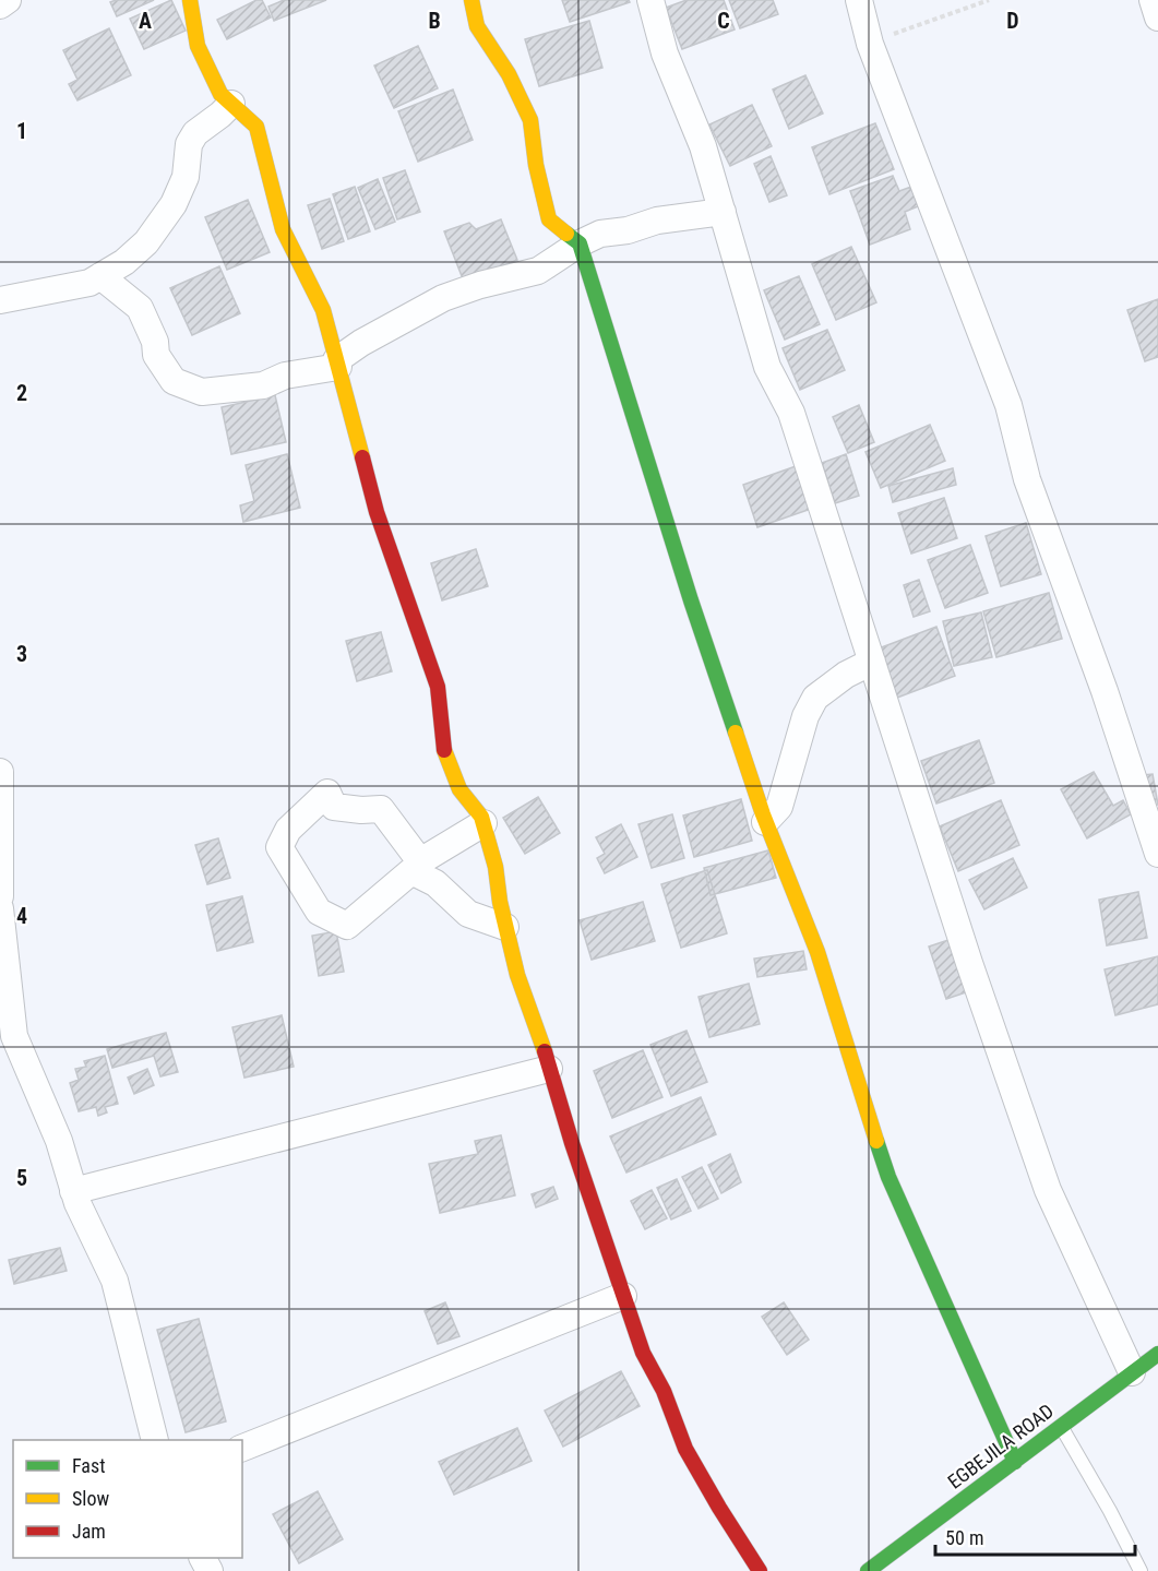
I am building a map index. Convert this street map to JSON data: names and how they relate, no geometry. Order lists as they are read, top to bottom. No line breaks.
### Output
{"streets":{"street":["EGBEJILA ROAD"]},"legend":["Fast","Slow","Jam"],"scale_bar":"50 m","grid":{"columns":["A","B","C","D"],"rows":["1","2","3","4","5"]}}
